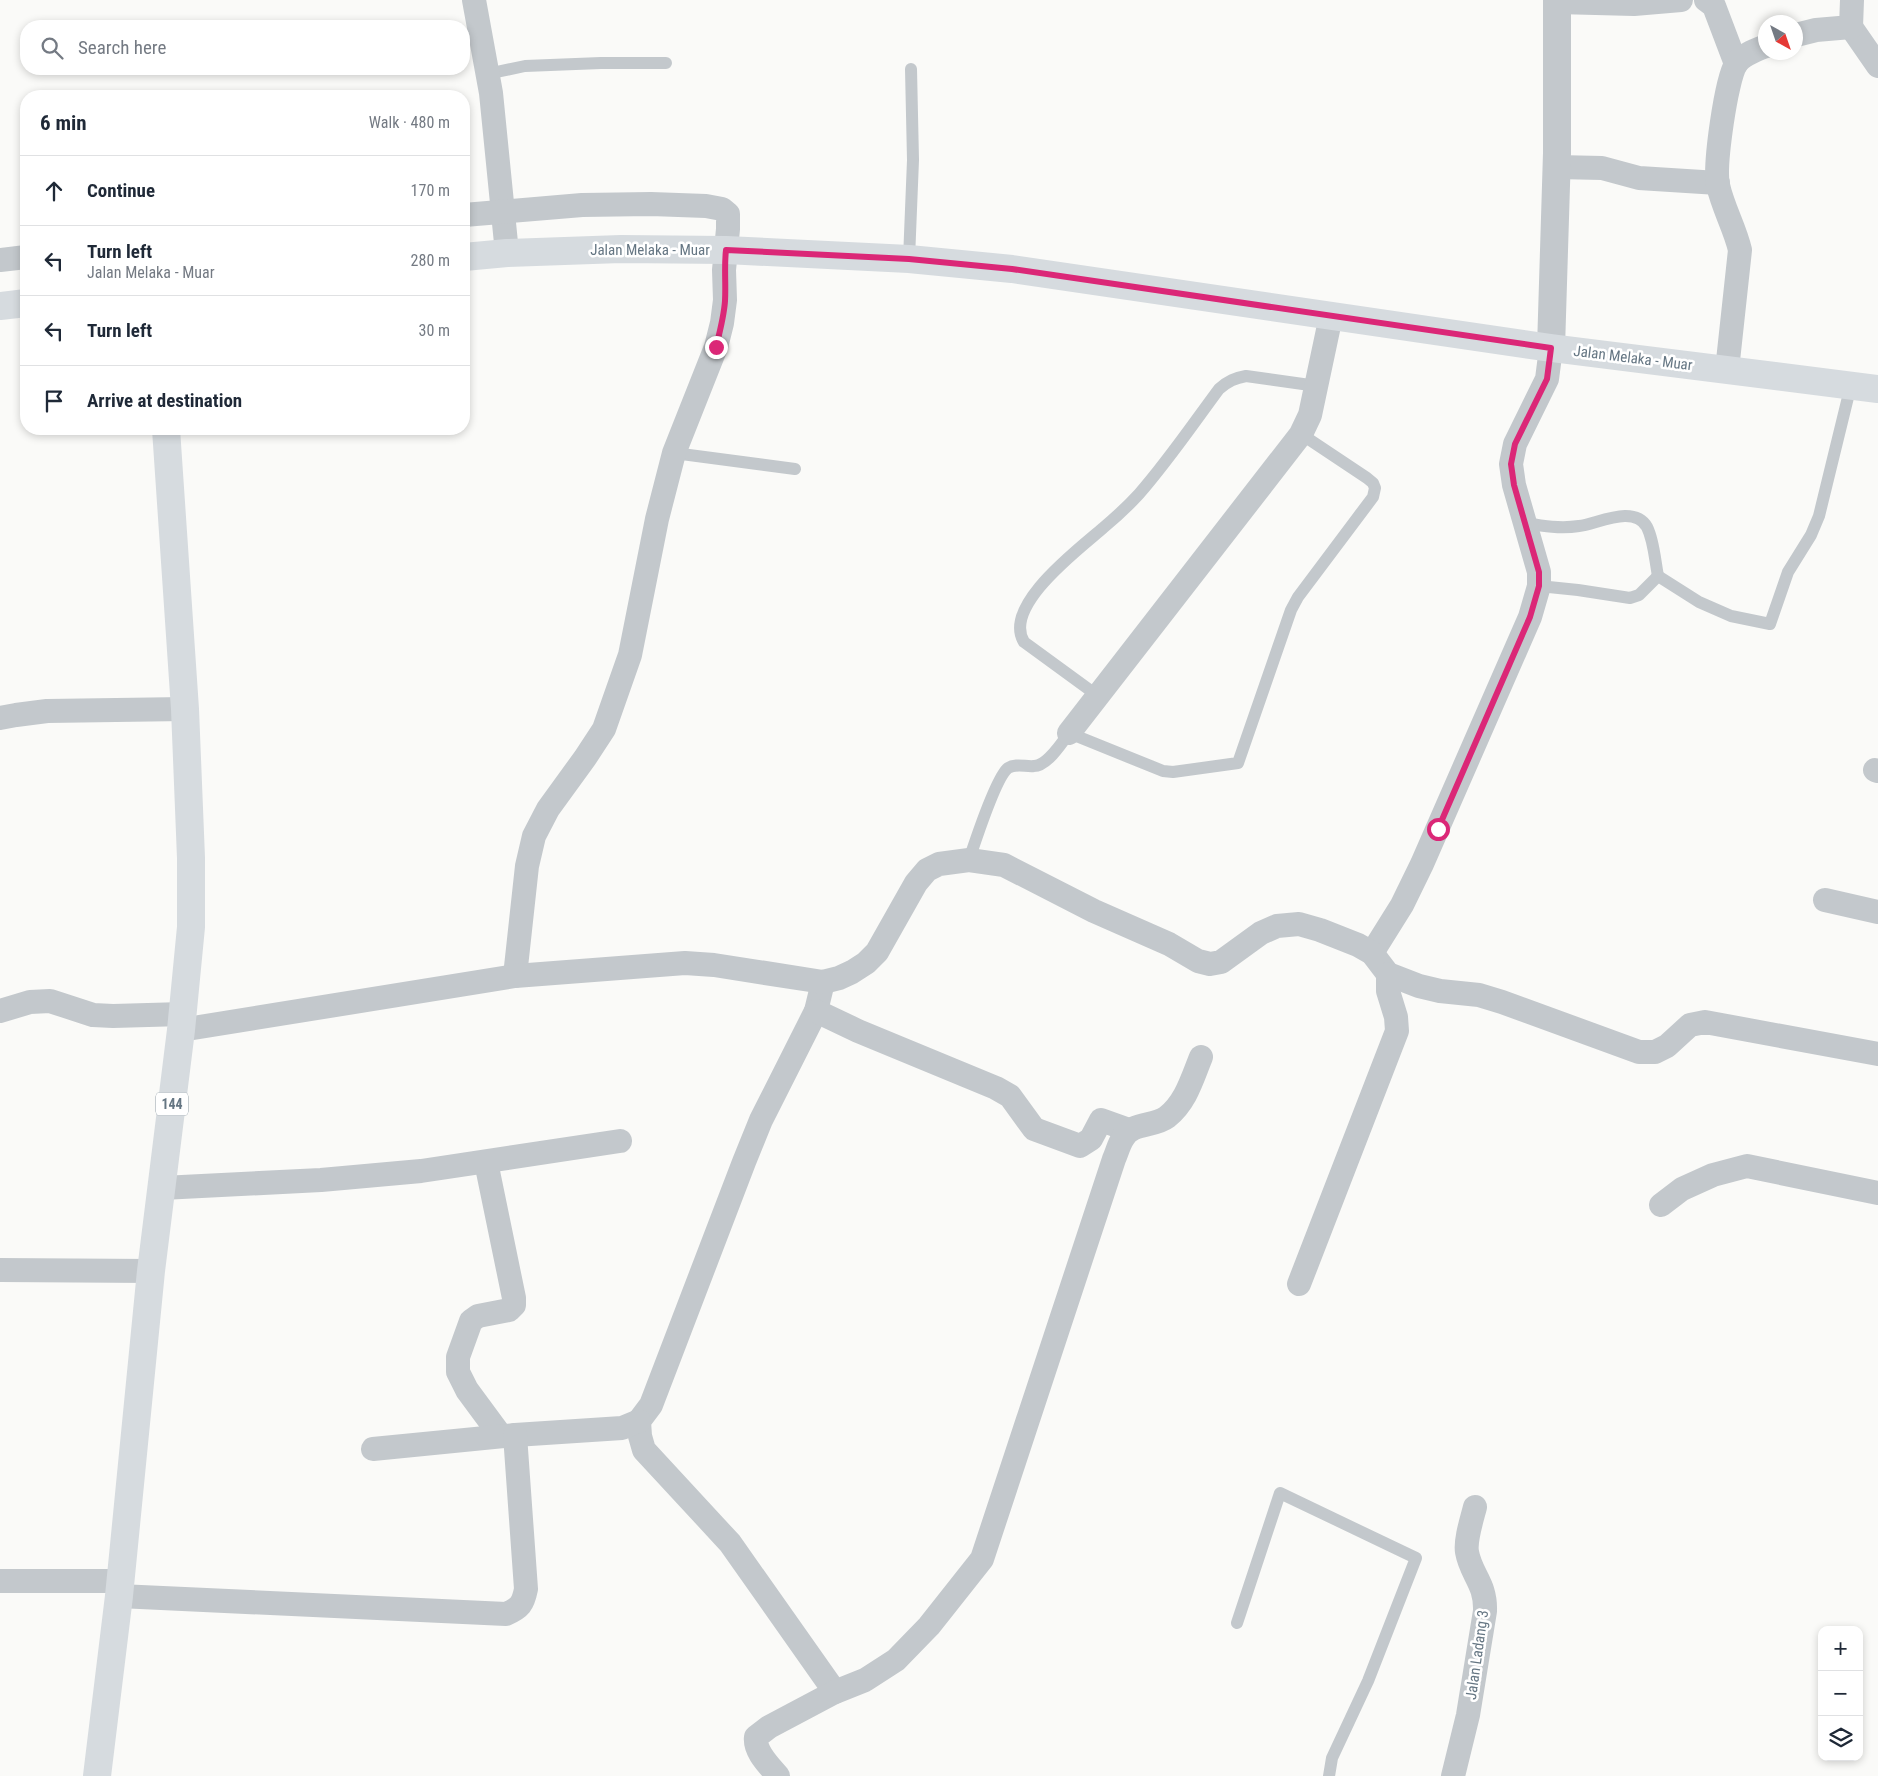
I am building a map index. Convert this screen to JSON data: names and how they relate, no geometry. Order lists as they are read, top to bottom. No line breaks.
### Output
{"streets":{"main road":["Jalan Melaka - Muar","144"],"street":["Jalan Ladang 3"]},"north":"bottom right","page":{"search":"Search here","heading":["6 min","Walk · 480 m"],"list":[["Continue","170 m"],["Turn left","Jalan Melaka - Muar","280 m"],["Turn left","30 m"],"Arrive at destination"],"map_buttons":["+","−"]}}
